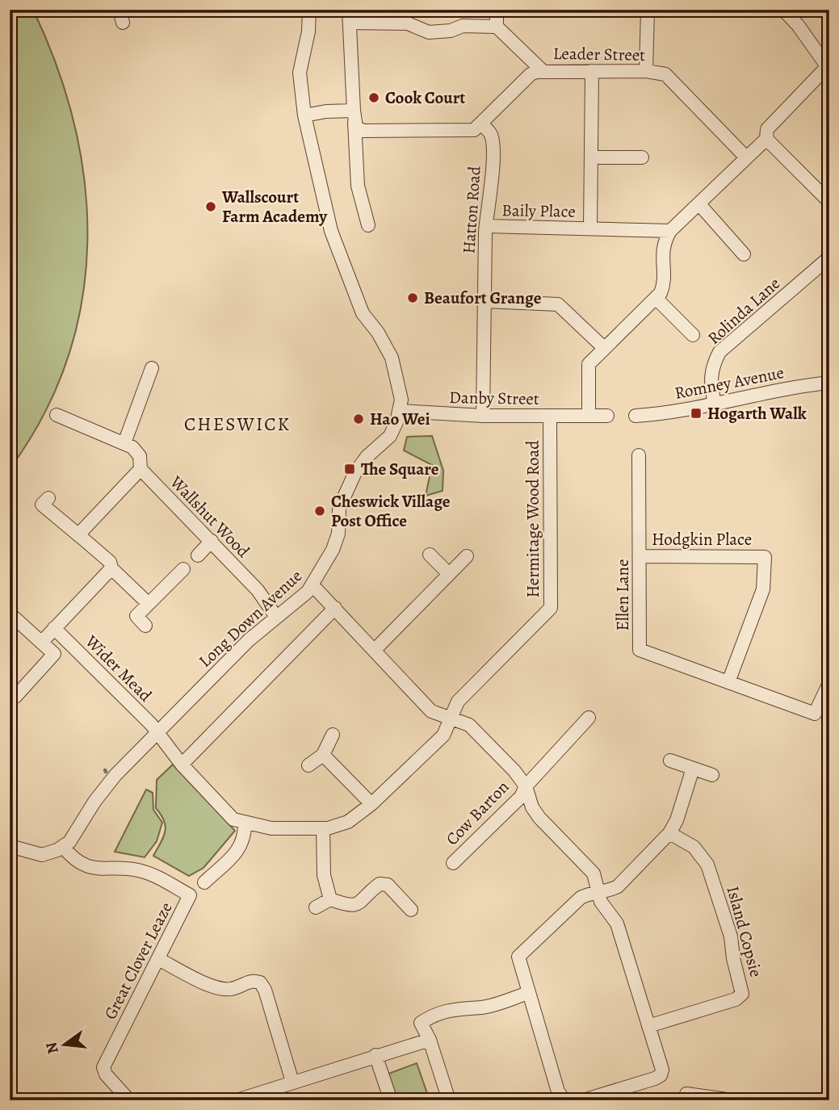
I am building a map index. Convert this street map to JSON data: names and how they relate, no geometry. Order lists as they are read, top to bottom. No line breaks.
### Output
{"streets":{"street":["Leader Street","Hatton Road","Baily Place","Rolinda Lane","Romney Avenue","Danby Street","Wallshut Wood","Hermitage Wood Road","Hodgkin Place","Ellen Lane","Long Down Avenue","Wider Mead","Cow Barton","Island Copsie","Great Clover Leaze"]},"crossings":[["Leader Street","Hatton Road"],["Leader Street","Baily Place"],["Hatton Road","Baily Place"],["Hatton Road","Danby Street"],["Rolinda Lane","Romney Avenue"],["Danby Street","Hermitage Wood Road"],["Danby Street","Long Down Avenue"],["Wallshut Wood","Long Down Avenue"],["Hermitage Wood Road","Wider Mead"],["Hermitage Wood Road","Cow Barton"],["Hodgkin Place","Ellen Lane"],["Long Down Avenue","Wider Mead"],["Long Down Avenue","Cow Barton"],["Long Down Avenue","Great Clover Leaze"],["Cow Barton","Island Copsie"]],"districts":["CHESWICK"],"places":{"other":["Cook Court","Wallscourt Farm Academy","Beaufort Grange","Hao Wei","Cheswick Village Post Office"],"transit":["Hogarth Walk","The Square"]},"north":"left"}
